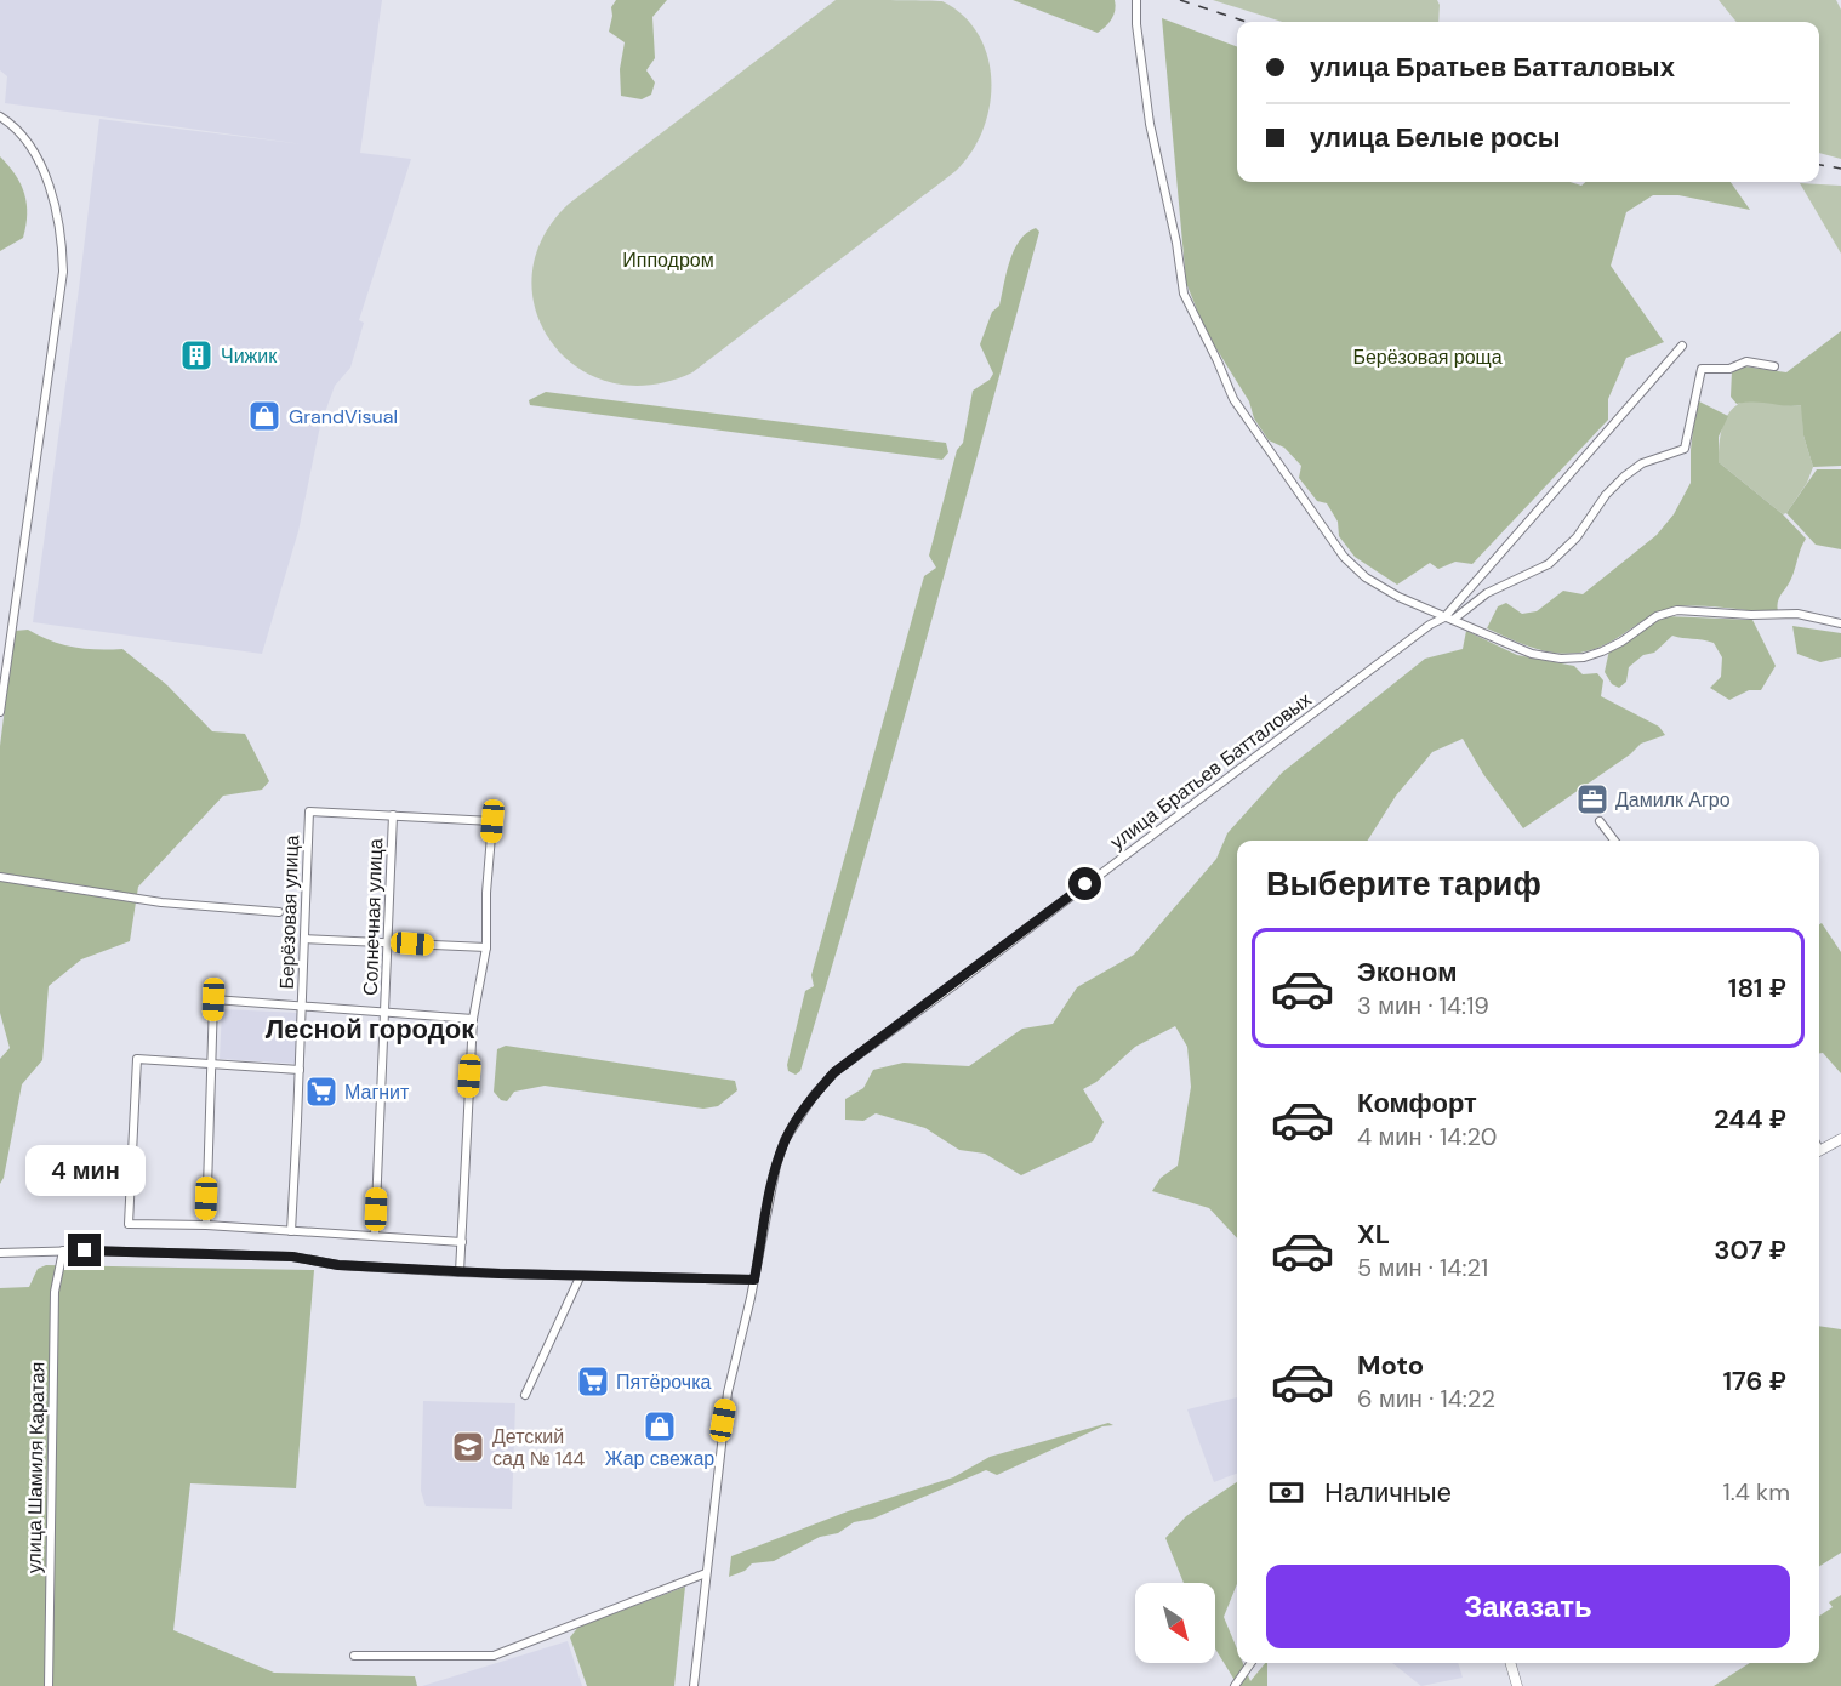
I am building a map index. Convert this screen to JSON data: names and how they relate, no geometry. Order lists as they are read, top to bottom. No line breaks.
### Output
{"streets":{"street":["улица Братьев Батталовых","Берёзовая улица","Солнечная улица","улица Шамиля Каратая"]},"crossings":[["Берёзовая улица","Солнечная улица"]],"districts":["Лесной городок"],"parks":["Ипподром","Берёзовая роща"],"places":{"building":["Чижик"],"shop":["GrandVisual","Жар свежар"],"office":["Дамилк Агро"],"supermarket":["Магнит","Пятёрочка"],"school or university":["Детский сад № 144"]},"north":"bottom right","page":{"banner":["улица Братьев Батталовых","улица Белые росы"],"heading":"Выберите тариф","list":[{"name":"Эконом","note":"3 мин · 14:19","value":"181 ₽"},{"name":"Комфорт","note":"4 мин · 14:20","value":"244 ₽"},{"name":"XL","note":"5 мин · 14:21","value":"307 ₽"},{"name":"Moto","note":"6 мин · 14:22","value":"176 ₽"}],"bubble":"4 мин","pay":["Наличные","1.4 km"],"buttons":"Заказать"}}
